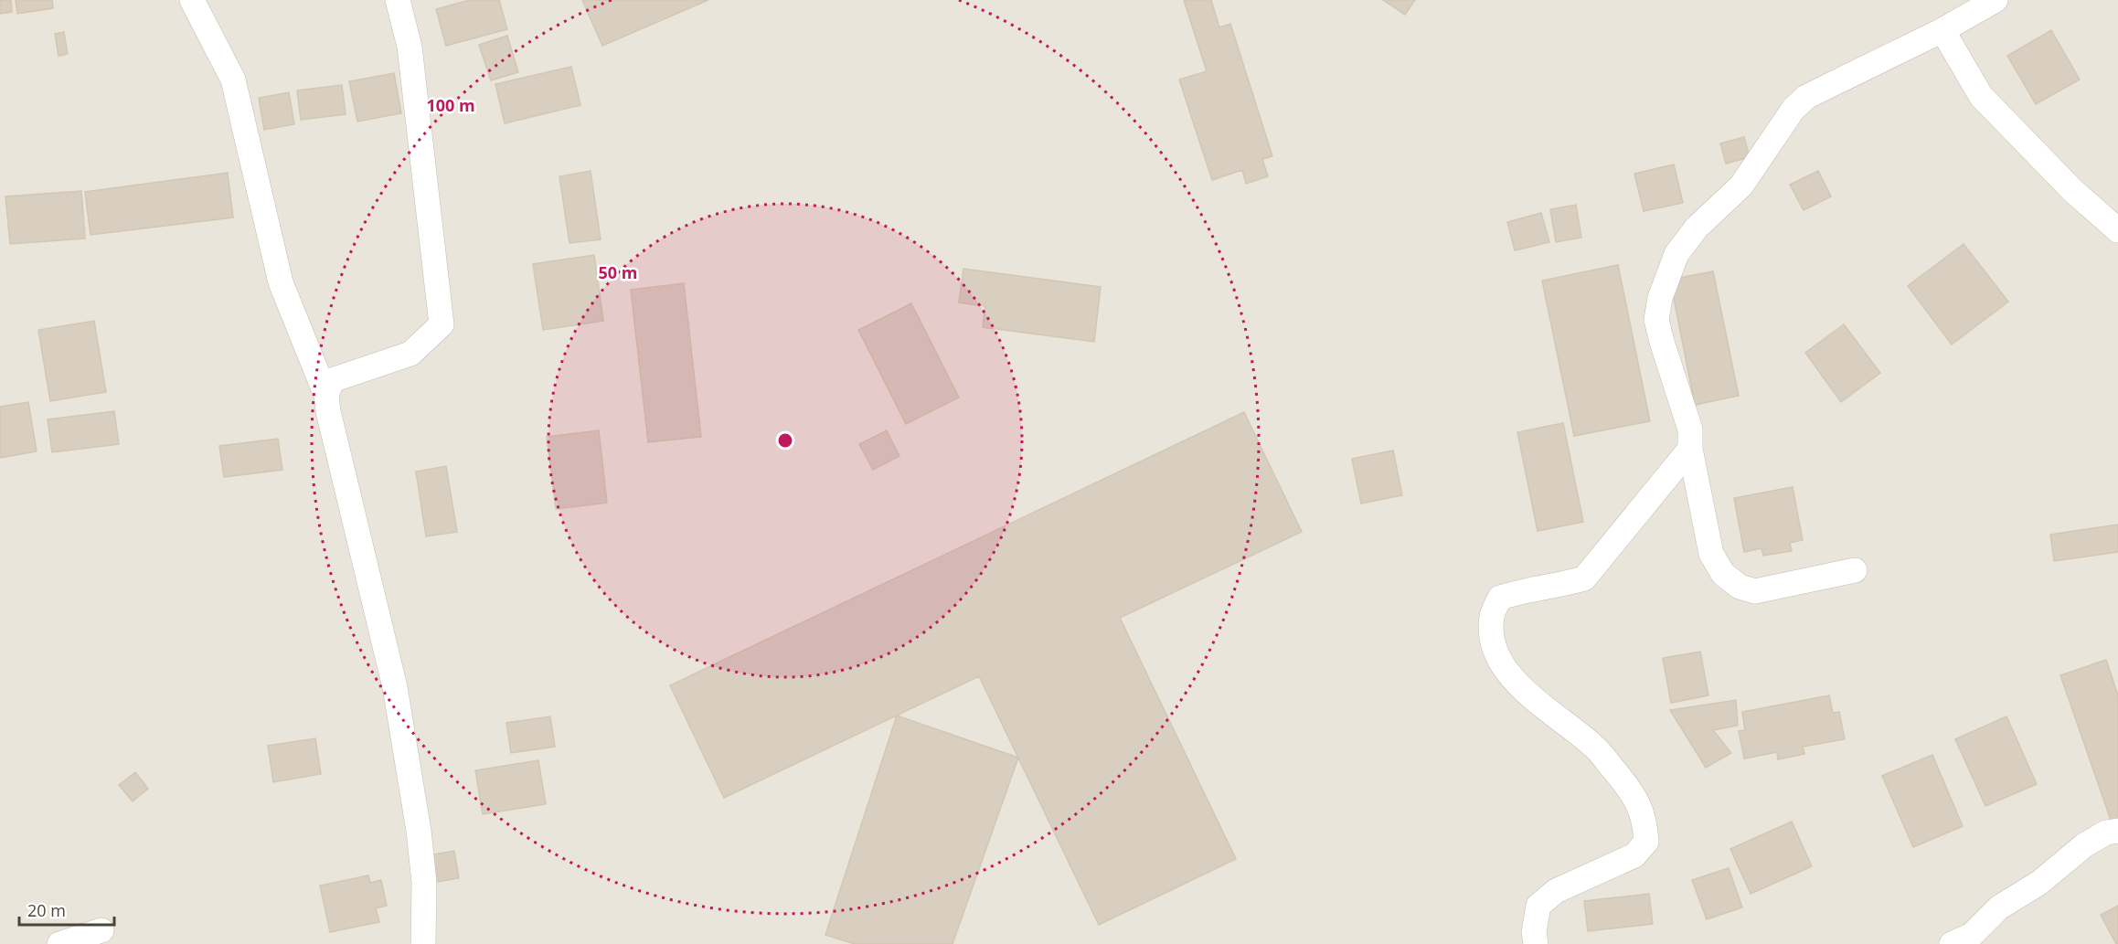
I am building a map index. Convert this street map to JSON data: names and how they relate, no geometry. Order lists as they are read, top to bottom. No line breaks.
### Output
{"scale_bar":"20 m","rings":["100 m","50 m"]}
